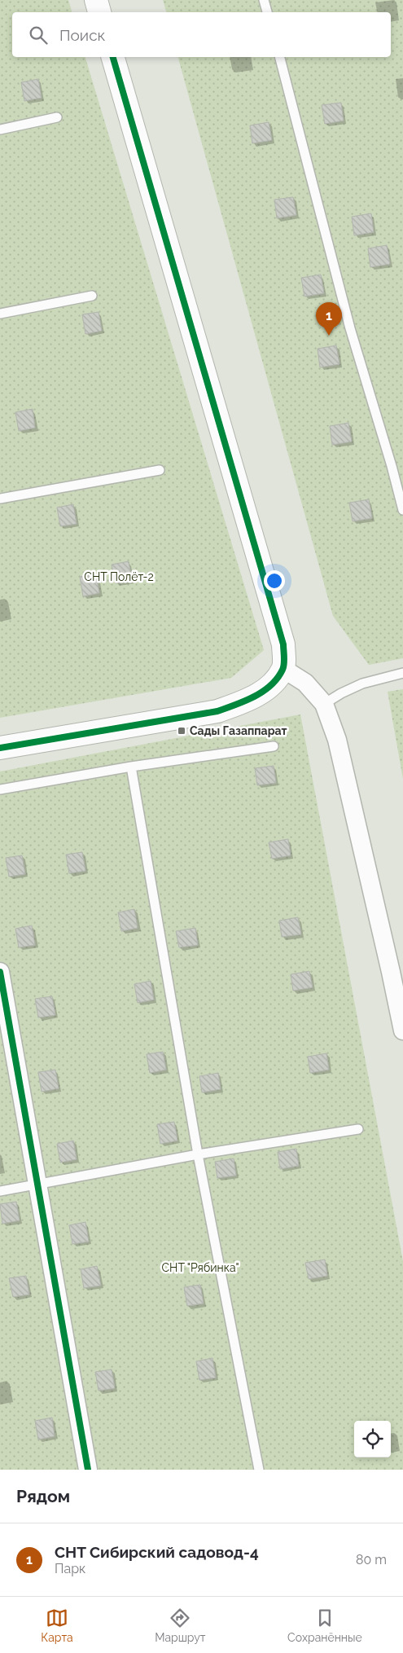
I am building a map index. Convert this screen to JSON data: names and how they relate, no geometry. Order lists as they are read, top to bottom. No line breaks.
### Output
{"parks":["СНТ Полёт-2","СНТ \"Рябинка\""],"places":{"transit":["Сады Газаппарат"]},"page":{"search":"Поиск","pins":"1","heading":"Рядом","list":[{"mark":"1","name":"СНТ Сибирский садовод-4","note":"Парк","value":"80 m"}],"nav":["Карта","Маршрут","Сохранённые"]}}
